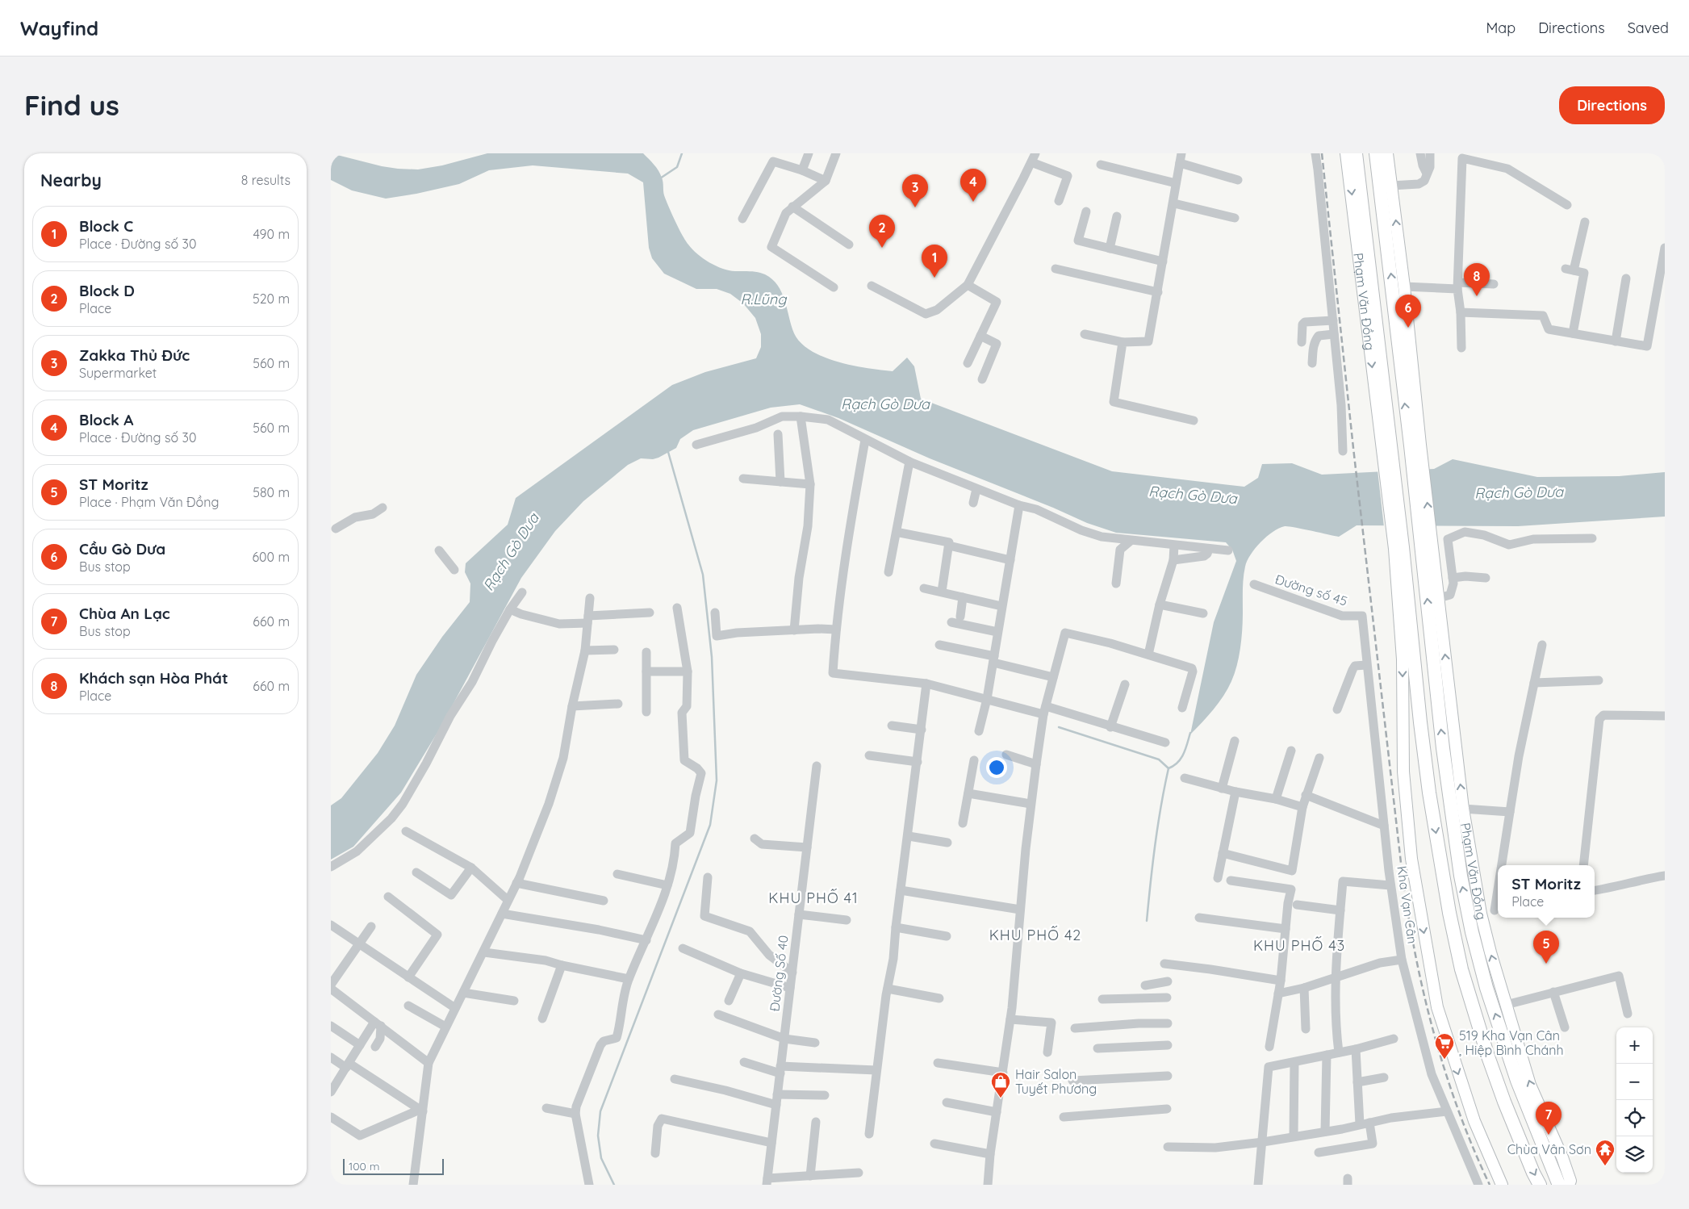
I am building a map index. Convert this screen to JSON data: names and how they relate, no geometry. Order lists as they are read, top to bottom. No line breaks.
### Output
{"streets":{"highway":["Phạm Văn Đồng"],"street":["Đường số 45","Kha Vạn Cân","Đường Số 40"]},"crossings":[["Đường số 45","Kha Vạn Cân"]],"districts":["KHU PHỐ 41","KHU PHỐ 42","KHU PHỐ 43"],"water":["R.Lũng","Rạch Gò Dưa"],"places":{"supermarket":["519 Kha Vạn Cân , Hiệp Bình Chánh"],"shop":["Hair Salon Tuyết Phương"],"temple":["Chùa Vân Sơn"]},"scale_bar":"100 m","page":{"header":"Wayfind","nav":["Map","Directions","Saved"],"buttons":"Directions","title":"Find us","heading":["Nearby","8 results"],"pins":["4","3","2","1","8","6","5","7"],"list":[{"mark":"1","name":"Block C","note":"Place · Đường số 30","value":"490 m"},{"mark":"2","name":"Block D","note":"Place","value":"520 m"},{"mark":"3","name":"Zakka Thủ Đức","note":"Supermarket","value":"560 m"},{"mark":"4","name":"Block A","note":"Place · Đường số 30","value":"560 m"},{"mark":"5","name":"ST Moritz","note":"Place · Phạm Văn Đồng","value":"580 m"},{"mark":"6","name":"Cầu Gò Dưa","note":"Bus stop","value":"600 m"},{"mark":"7","name":"Chùa An Lạc","note":"Bus stop","value":"660 m"},{"mark":"8","name":"Khách sạn Hòa Phát","note":"Place","value":"660 m"}],"popup":["ST Moritz","Place"],"map_buttons":["+","−"],"scale":"100 m"}}
